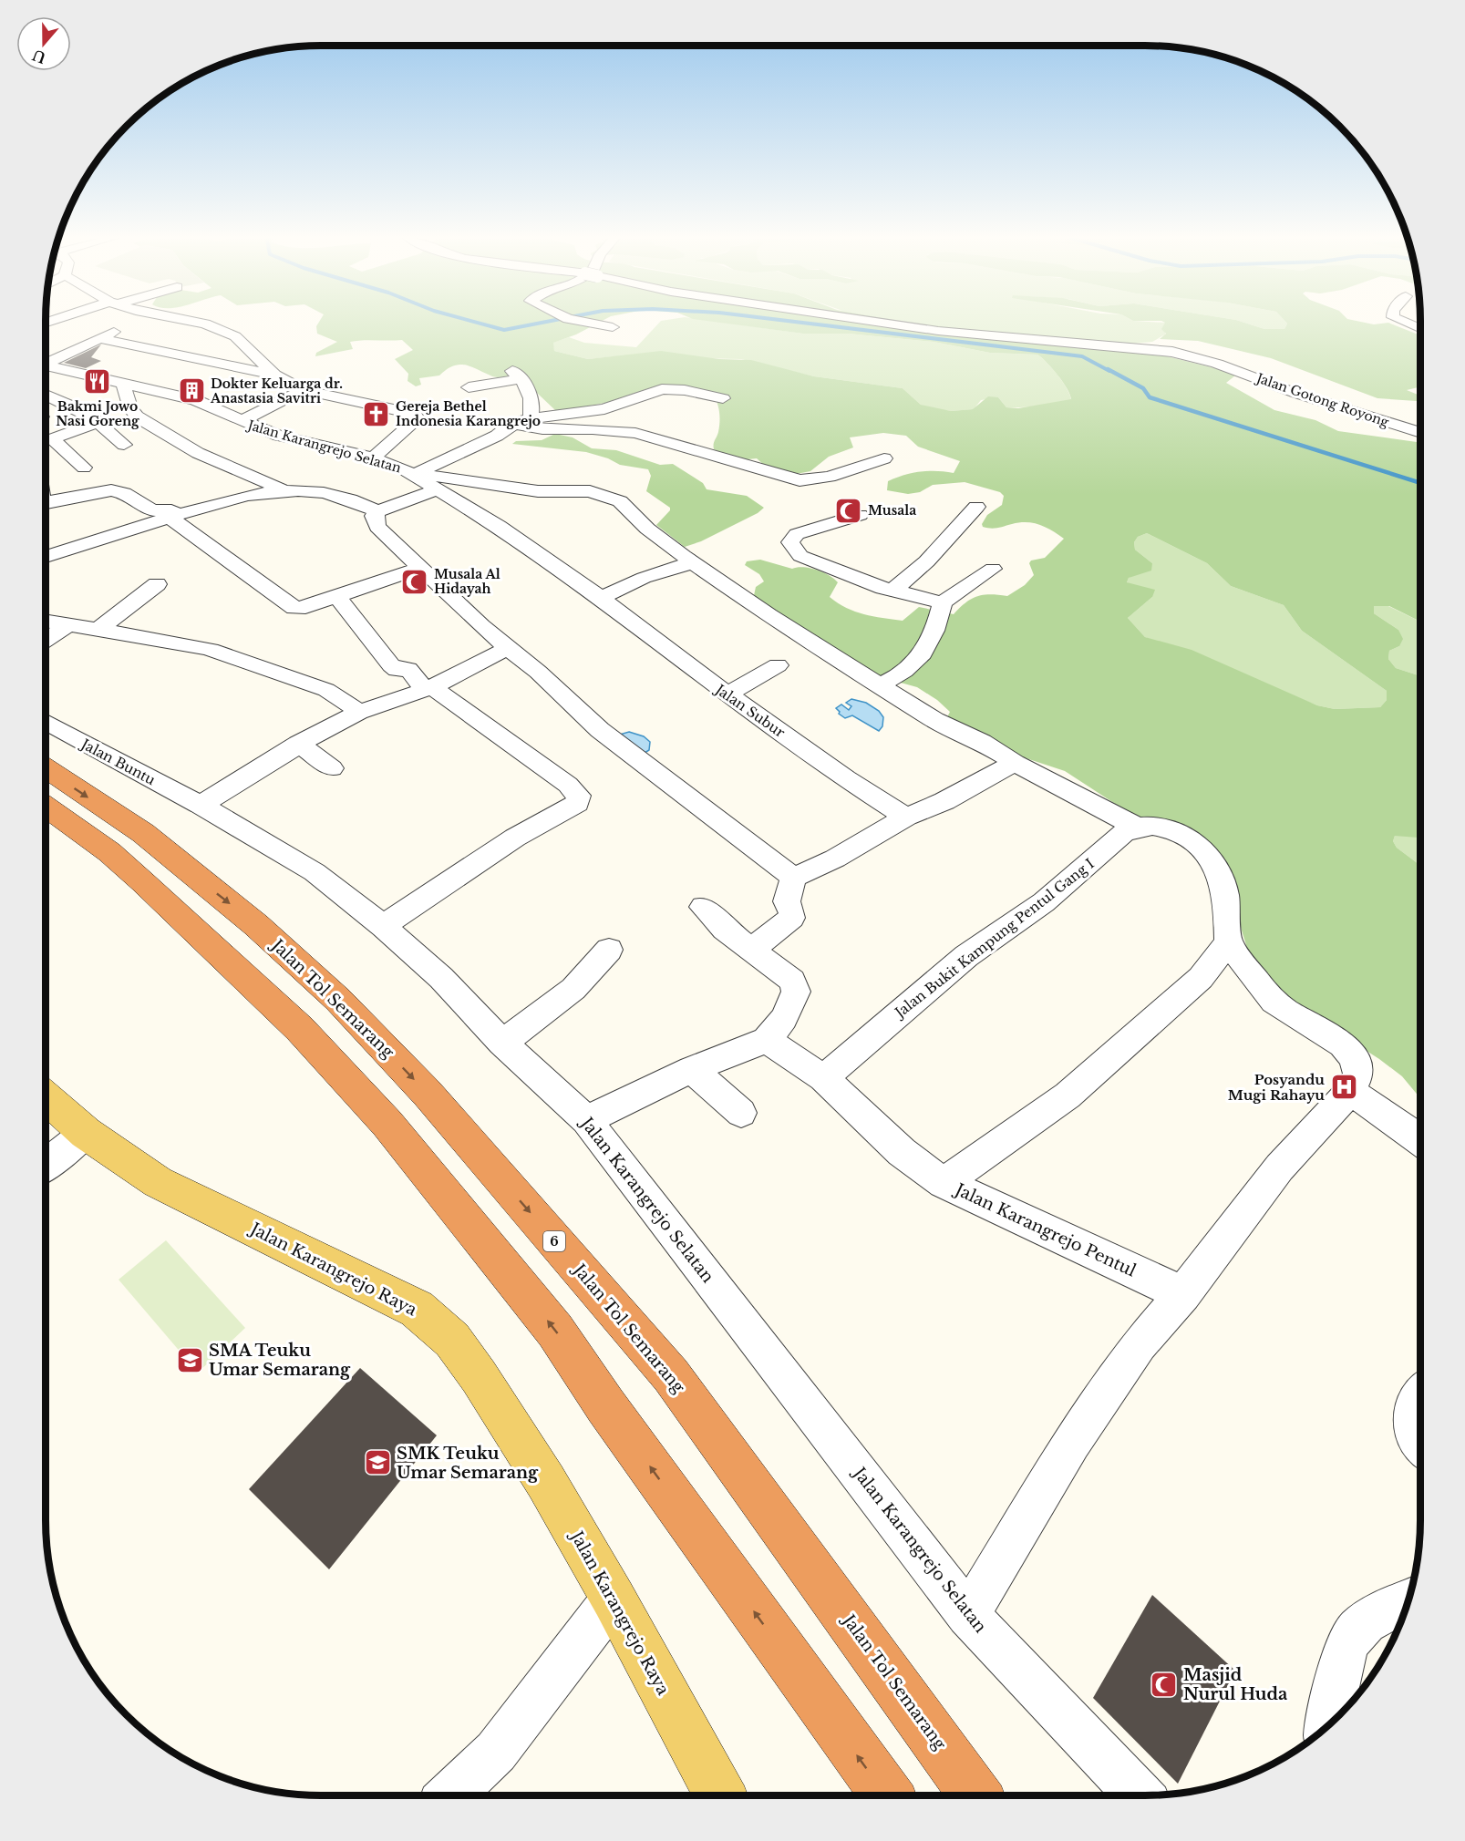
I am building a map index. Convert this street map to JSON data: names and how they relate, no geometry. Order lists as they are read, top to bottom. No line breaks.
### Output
{"streets":{"highway":["Jalan Tol Semarang","6"],"main road":["Jalan Karangrejo Raya"],"street":["Jalan Gotong Royong","Jalan Karangrejo Selatan","Jalan Subur","Jalan Buntu","Jalan Bukit Kampung Pentul Gang I","Jalan Karangrejo Pentul"]},"crossings":[["Jalan Karangrejo Selatan","Jalan Subur"],["Jalan Karangrejo Selatan","Jalan Buntu"],["Jalan Bukit Kampung Pentul Gang I","Jalan Karangrejo Pentul"]],"places":{"restaurant":["Bakmi Jowo Nasi Goreng"],"building":["Dokter Keluarga dr. Anastasia Savitri"],"church":["Gereja Bethel Indonesia Karangrejo"],"mosque":["Musala","Musala Al Hidayah","Masjid Nurul Huda"],"hospital":["Posyandu Mugi Rahayu"],"school or university":["SMA Teuku Umar Semarang","SMK Teuku Umar Semarang"]},"north":"bottom"}
